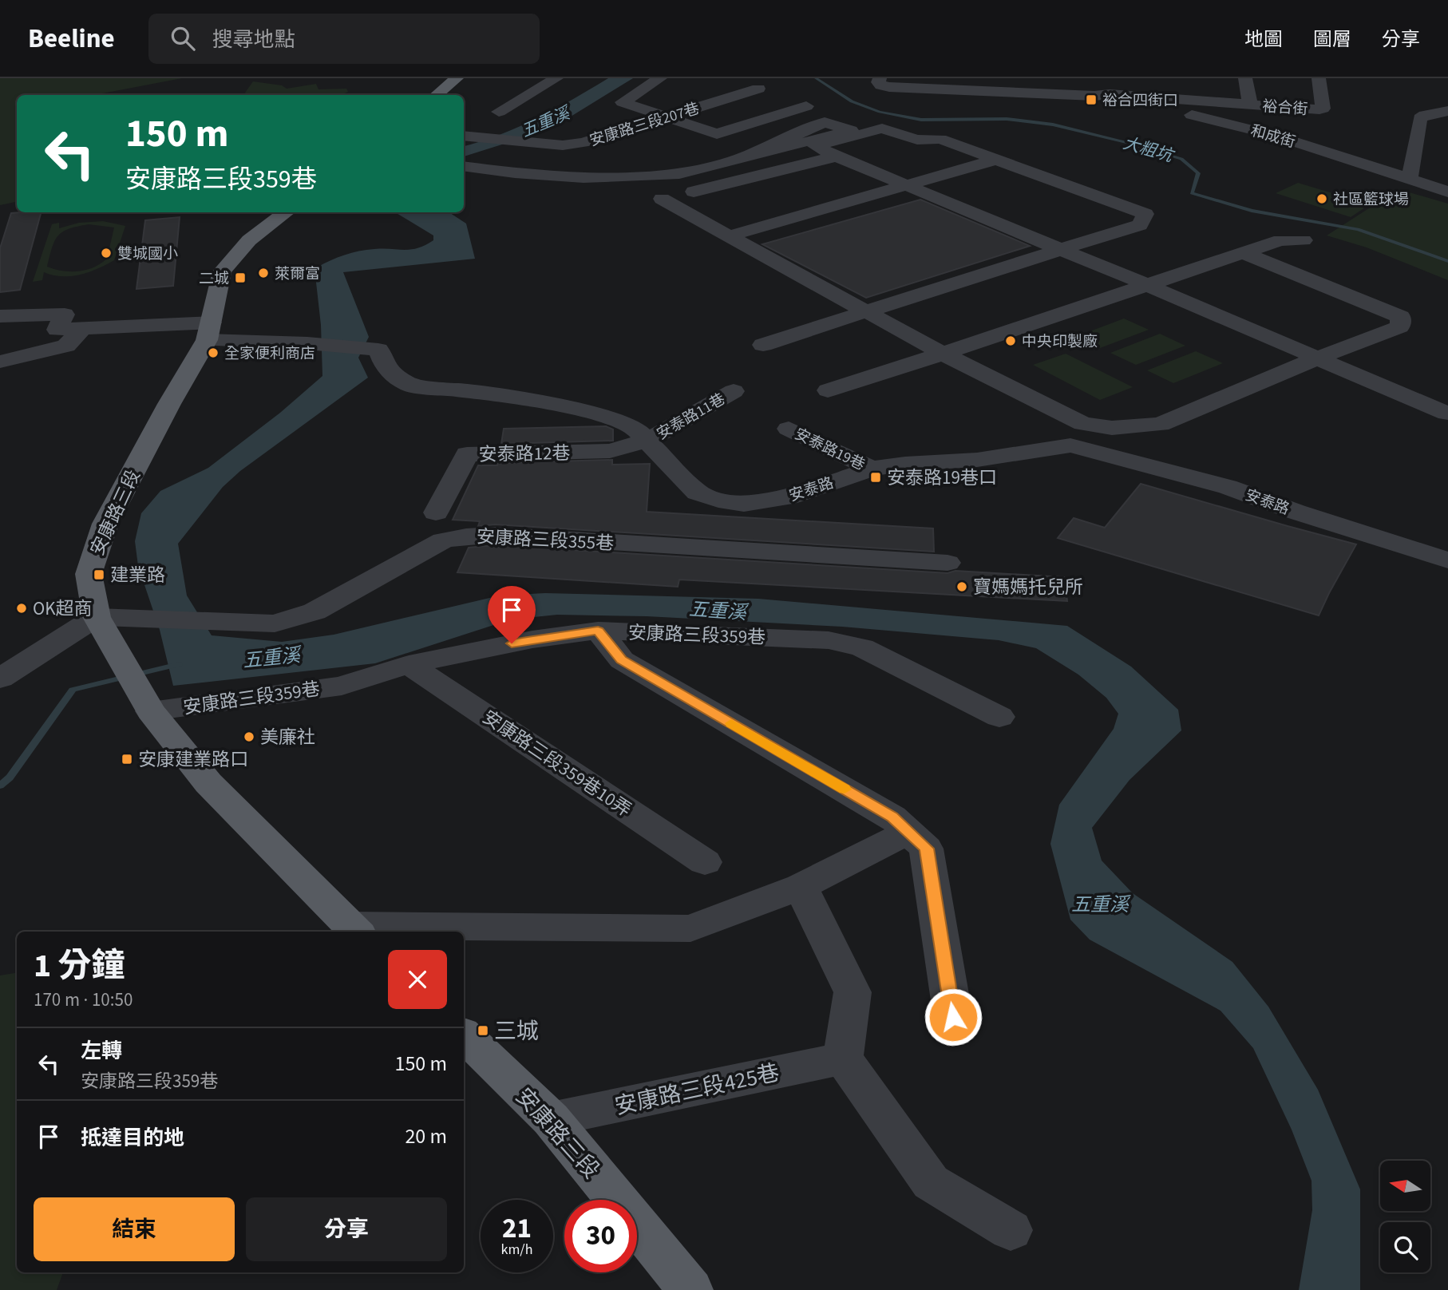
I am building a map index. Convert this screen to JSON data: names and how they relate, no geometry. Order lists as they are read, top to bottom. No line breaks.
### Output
{"streets":{"main road":["安康路三段"],"street":["裕合街","安康路三段207巷","和成街","安泰路11巷","安泰路19巷","安泰路12巷","安泰路","安康路三段355巷","安康路三段359巷","安康路三段359巷10弄","安康路三段425巷"]},"crossings":[["裕合街","和成街"],["安泰路11巷","安泰路12巷"],["安泰路11巷","安泰路"],["安泰路19巷","安泰路"],["安泰路12巷","安泰路"],["安泰路","安康路三段"],["安康路三段","安康路三段355巷"],["安康路三段","安康路三段359巷"],["安康路三段","安康路三段425巷"],["安康路三段359巷","安康路三段359巷10弄"]],"water":["五重溪","大粗坑"],"places":{"transit":["裕合四街口","二城","安泰路19巷口","建業路","安康建業路口","三城"],"other":["社區籃球場","雙城國小","萊爾富","中央印製廠","全家便利商店","寶媽媽托兒所","OK超商","美廉社"]},"north":"left","page":{"header":"Beeline","search":"搜尋地點","nav":["地圖","圖層","分享"],"turn":["150 m","安康路三段359巷"],"heading":["1 分鐘","170 m · 10:50"],"list":[{"name":"左轉","note":"安康路三段359巷","value":"150 m"},{"name":"抵達目的地","value":"20 m"}],"buttons":["結束","分享"],"speed":"21 km/h","limit":"30"}}
